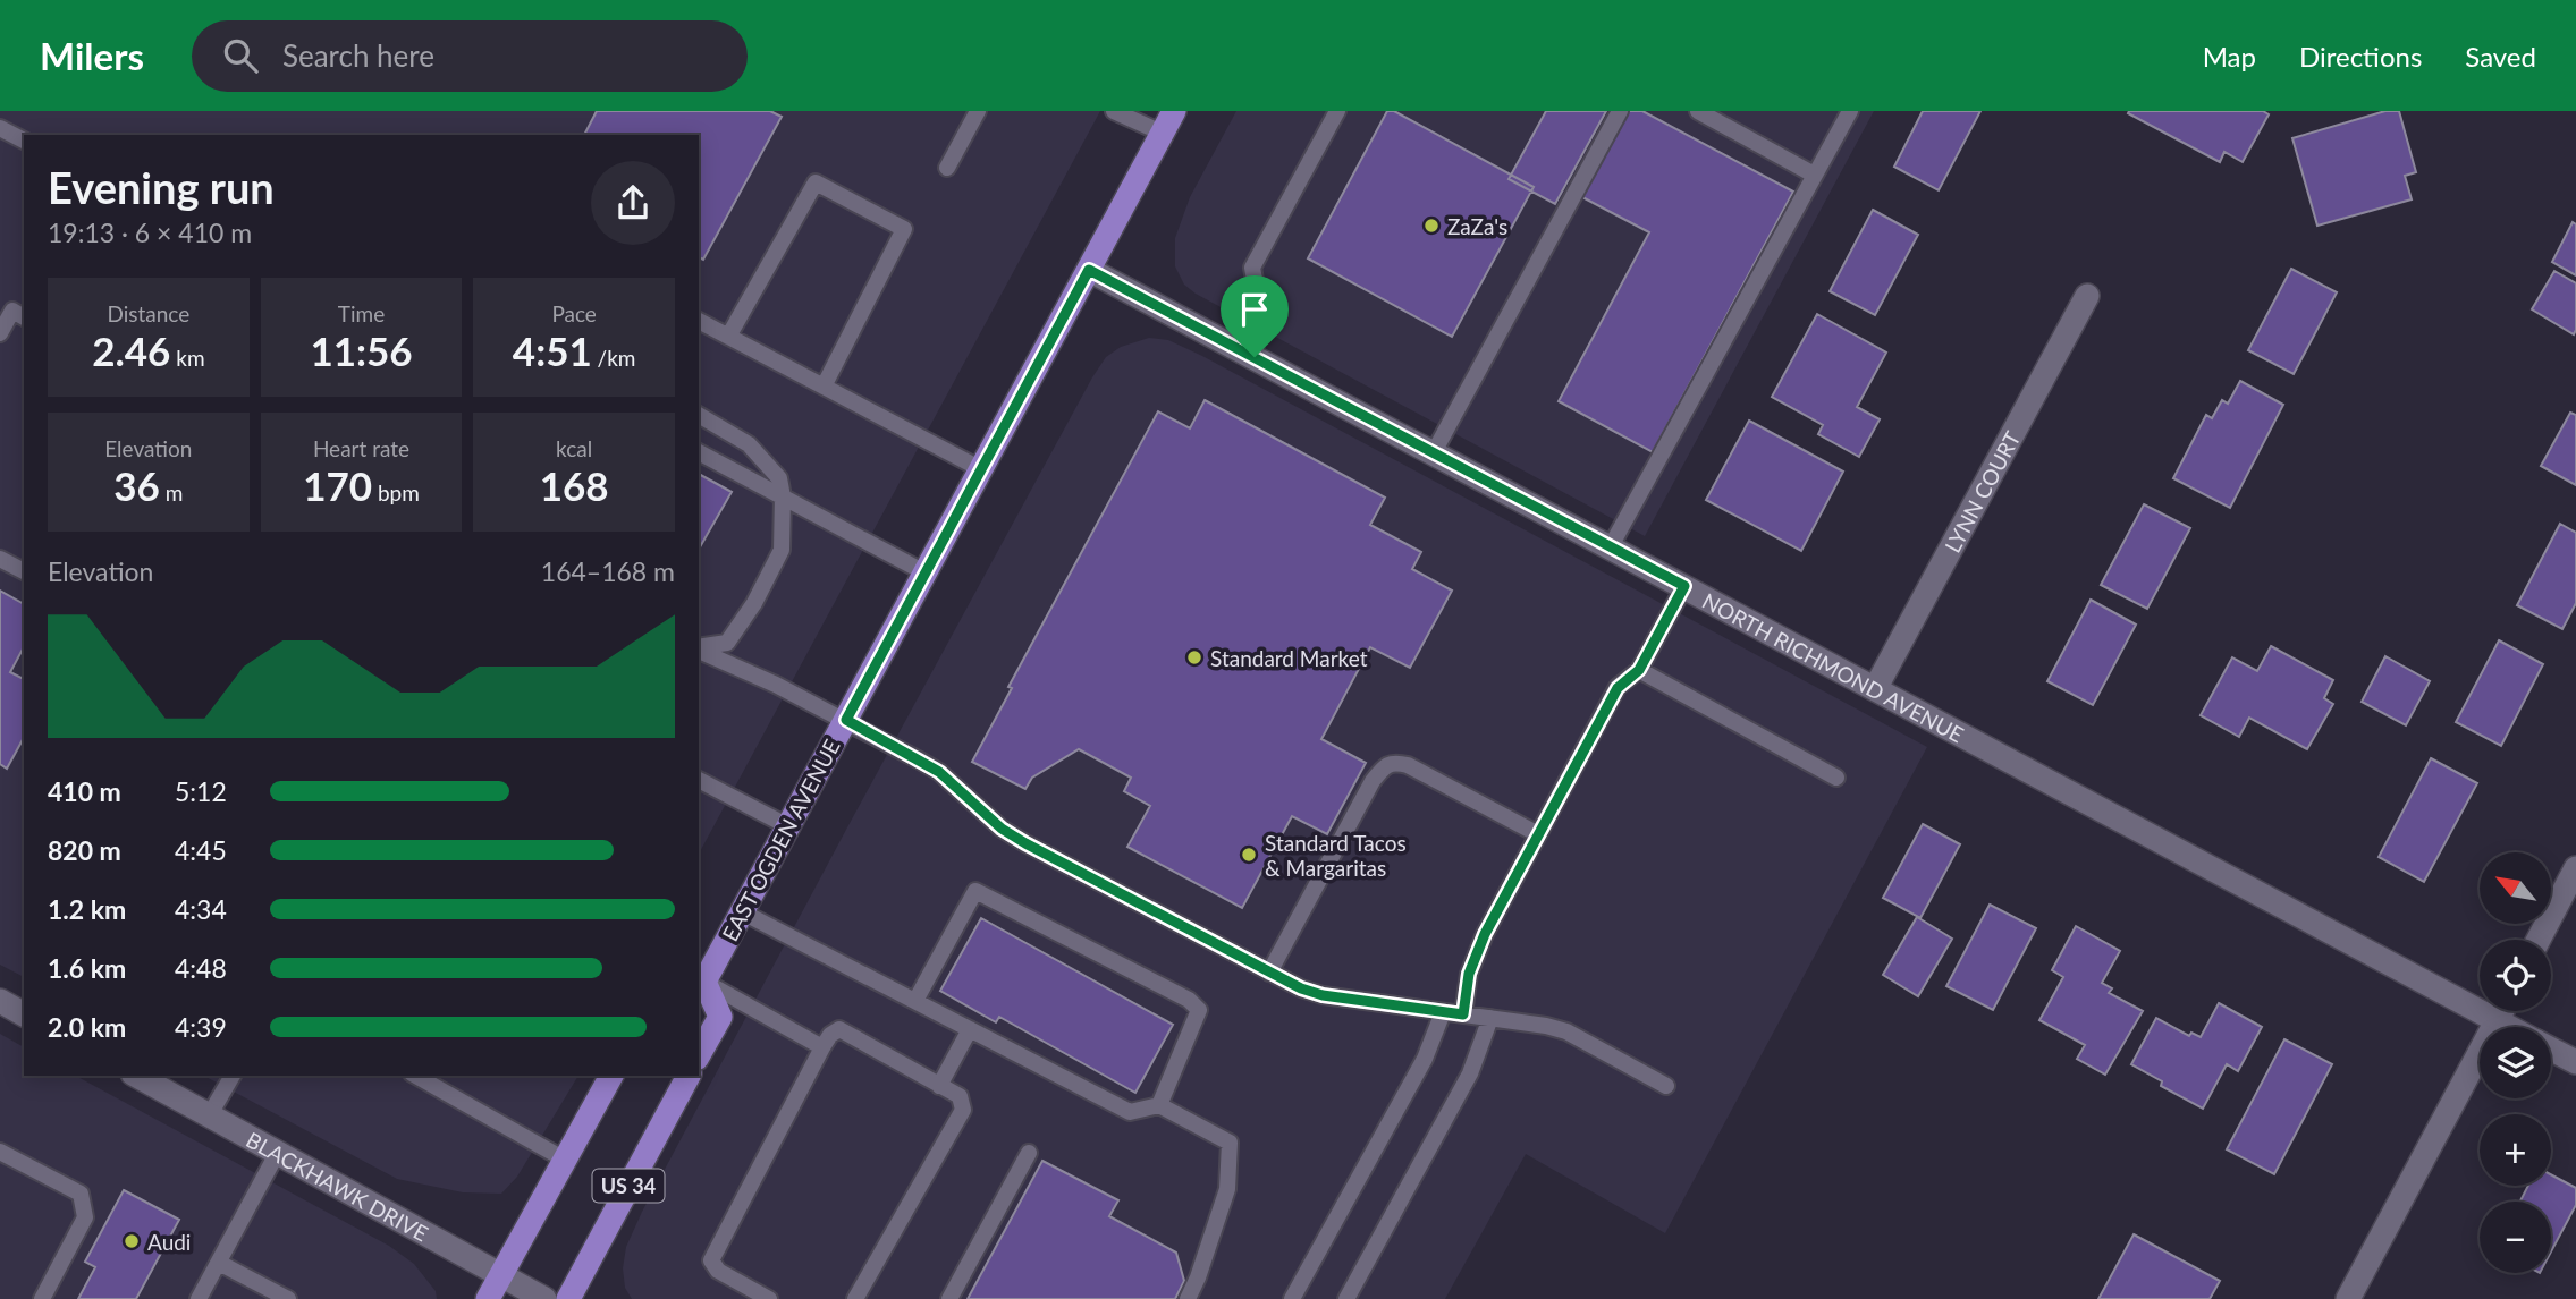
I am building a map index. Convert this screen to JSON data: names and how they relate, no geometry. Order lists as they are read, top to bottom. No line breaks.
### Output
{"streets":{"main road":["EAST OGDEN AVENUE","US 34"],"street":["LYNN COURT","NORTH RICHMOND AVENUE","BLACKHAWK DRIVE"]},"crossings":[["LYNN COURT","NORTH RICHMOND AVENUE"],["NORTH RICHMOND AVENUE","EAST OGDEN AVENUE"],["BLACKHAWK DRIVE","US 34"]],"places":["ZaZa's","Standard Market","Standard Tacos & Margaritas","Audi"],"north":"top left","page":{"header":"Milers","search":"Search here","nav":["Map","Directions","Saved"],"heading":["Evening run","19:13 · 6 × 410 m"],"stats":[["Distance","2.46 km"],["Time","11:56"],["Pace","4:51 /km"],["Elevation","36 m"],["Heart rate","170 bpm"],["kcal","168"]],"chart":["Elevation","164–168 m"],"list":[{"name":"410 m","note":"5:12"},{"name":"820 m","note":"4:45"},{"name":"1.2 km","note":"4:34"},{"name":"1.6 km","note":"4:48"},{"name":"2.0 km","note":"4:39"}],"map_buttons":["+","−"]}}
